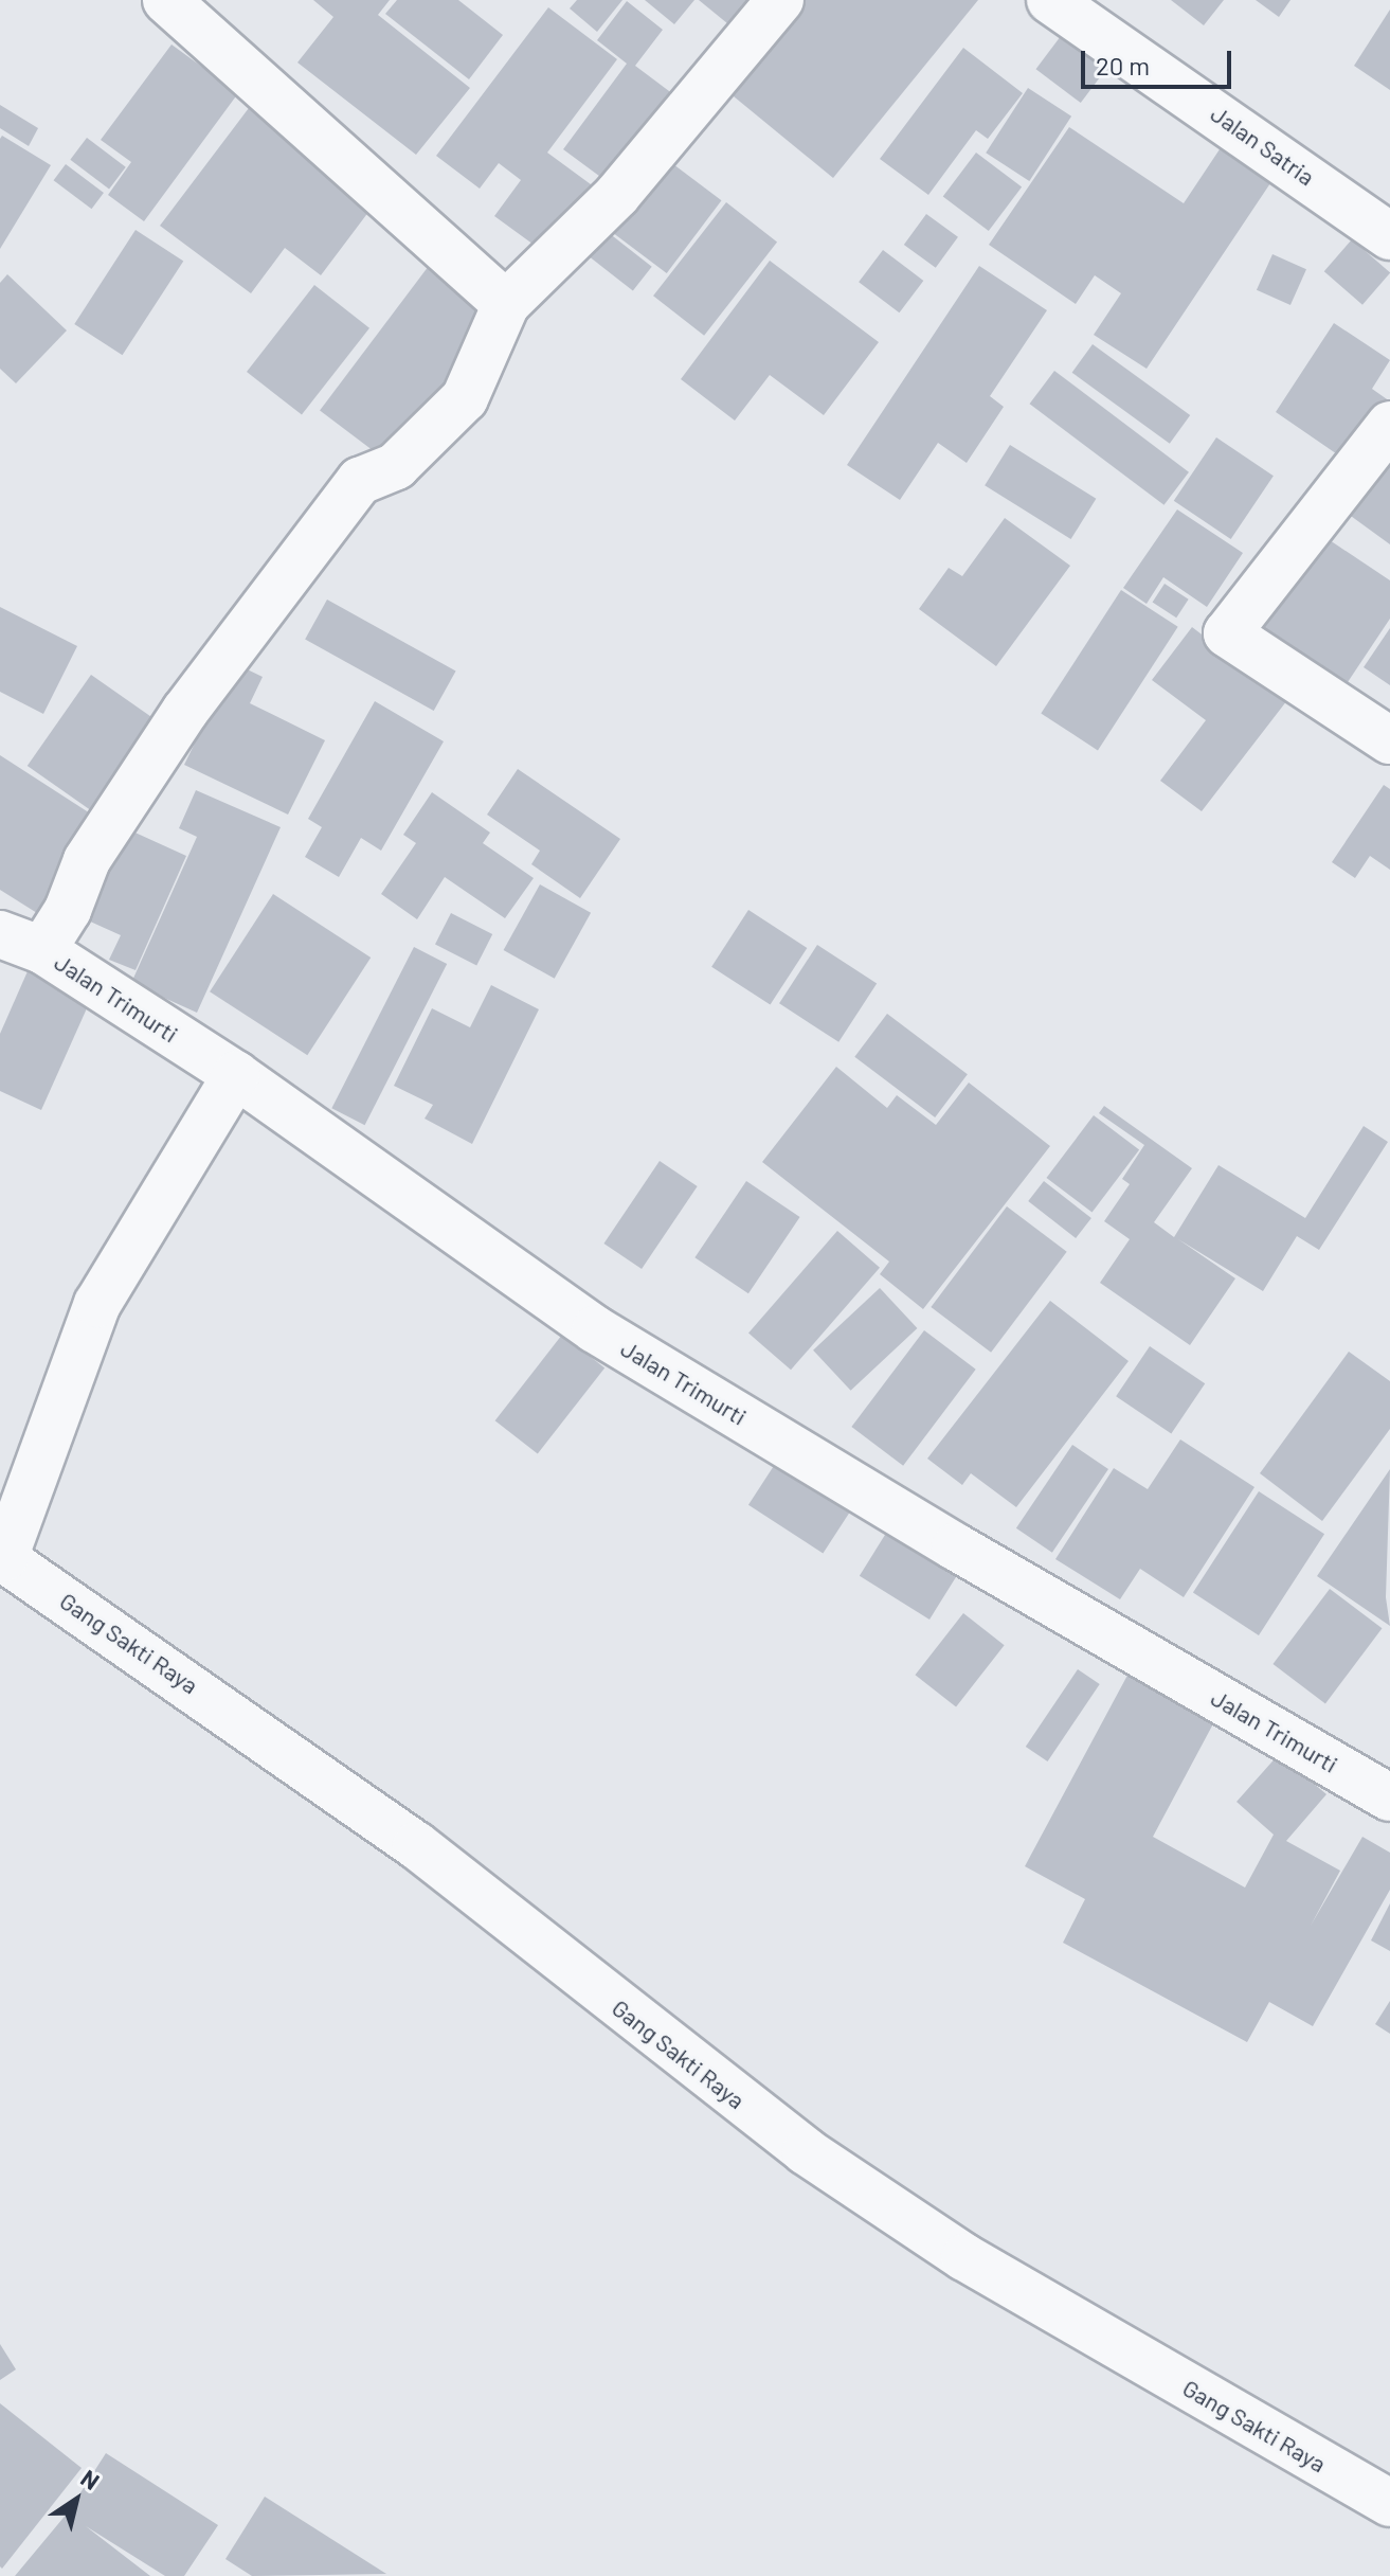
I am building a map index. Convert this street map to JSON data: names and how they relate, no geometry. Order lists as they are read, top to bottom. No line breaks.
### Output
{"streets":{"street":["Jalan Satria","Jalan Trimurti","Gang Sakti Raya"]},"scale_bar":"20 m","north":"top right"}
